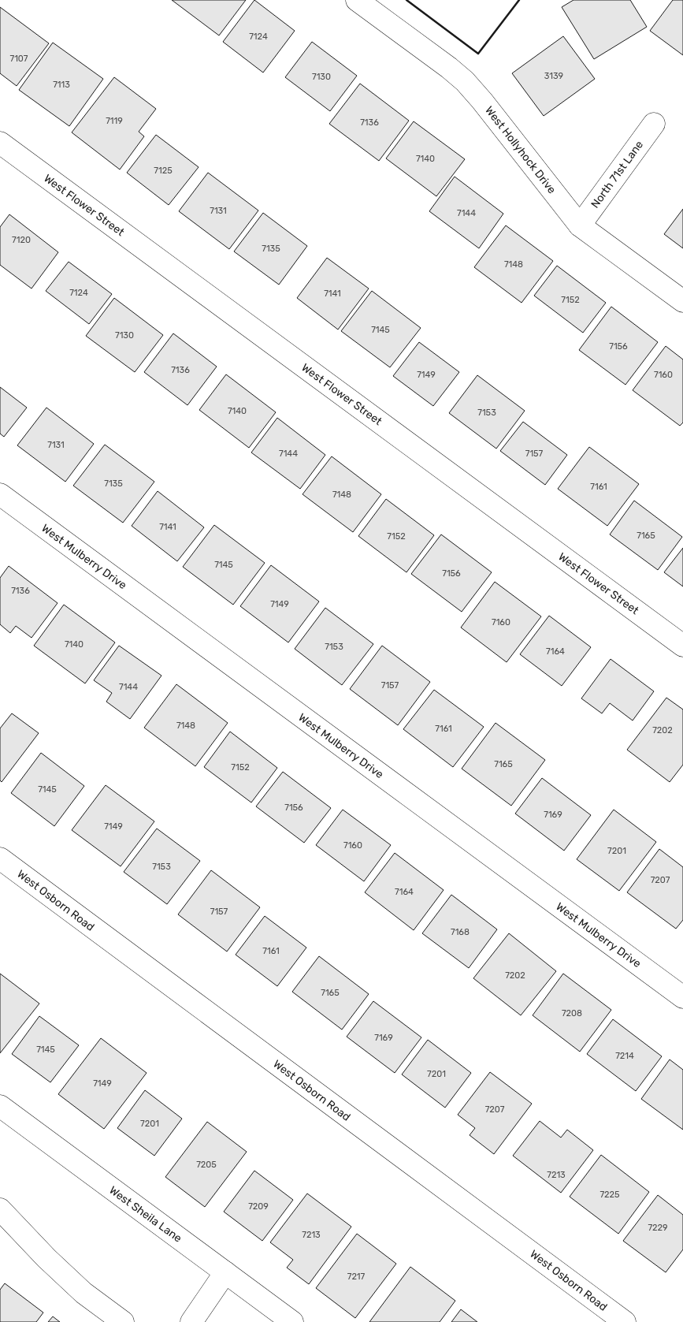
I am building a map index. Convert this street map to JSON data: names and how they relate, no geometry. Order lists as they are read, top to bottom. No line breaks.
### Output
{"streets":{"street":["West Hollyhock Drive","North 71st Lane","West Flower Street","West Mulberry Drive","West Osborn Road","West Sheila Lane"]},"crossings":[["West Hollyhock Drive","North 71st Lane"]],"house_numbers":["7124","7107","3139","7130","7113","7119","7136","7140","7125","7131","7144","7120","7135","7148","7124","7141","7152","7145","7130","7156","7136","7149","7160","7140","7153","7131","7144","7157","7135","7161","7148","7141","7165","7152","7145","7156","7136","7149","7160","7140","7153","7164","7157","7144","7148","7161","7202","7165","7152","7145","7156","7169","7149","7160","7201","7153","7207","7164","7157","7168","7161","7202","7165","7208","7169","7145","7214","7201","7149","7207","7201","7205","7213","7225","7209","7229","7213","7217"]}
